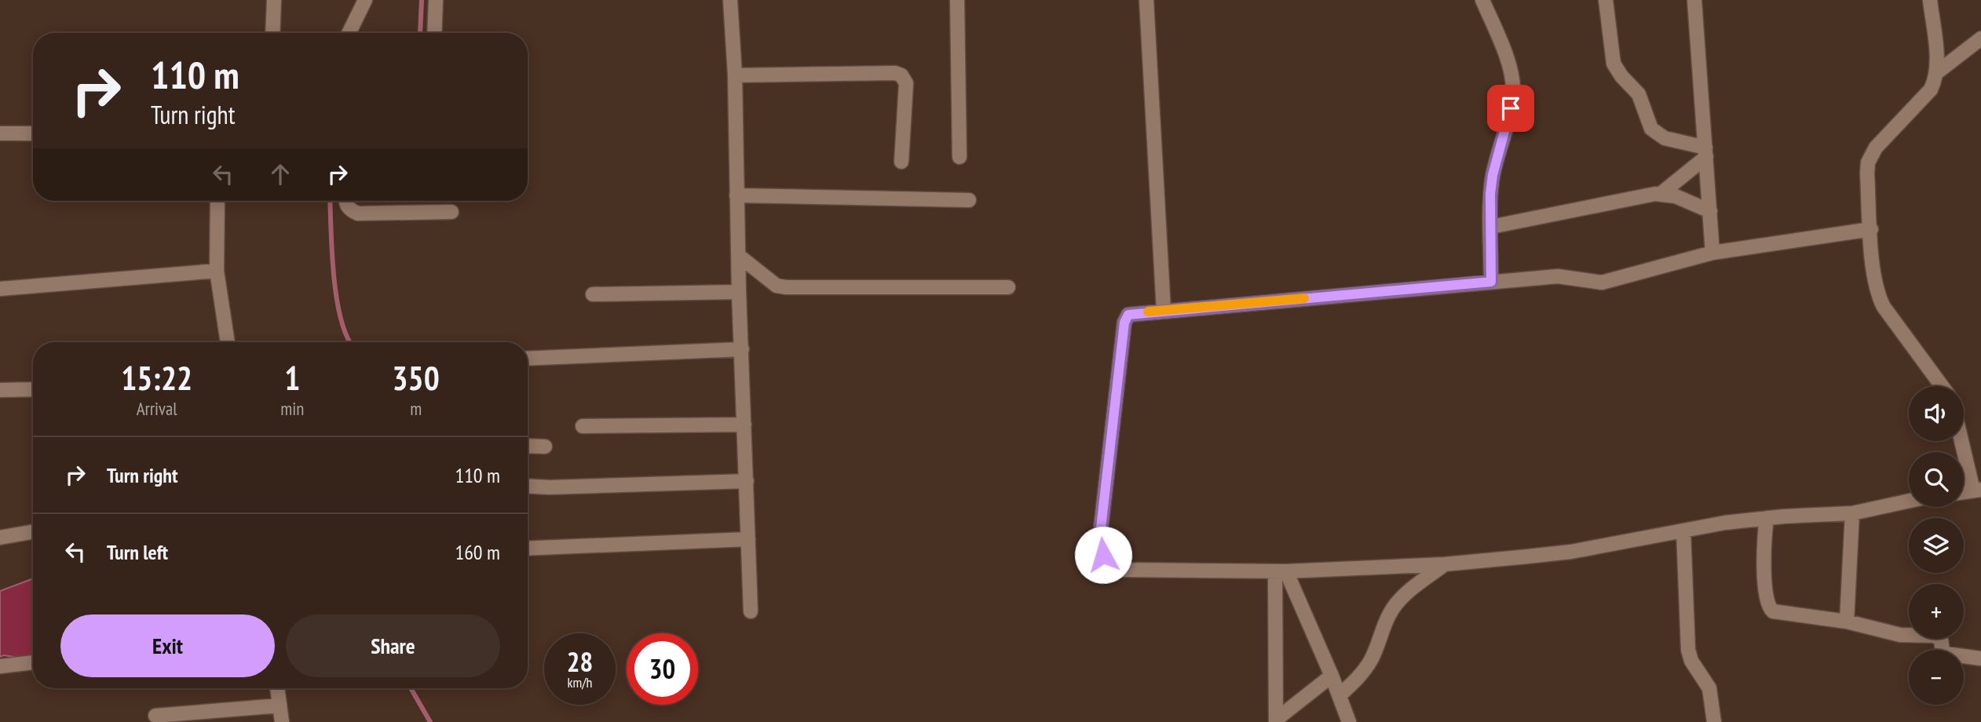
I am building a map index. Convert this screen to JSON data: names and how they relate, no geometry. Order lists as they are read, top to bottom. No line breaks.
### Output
{"page":{"turn":["110 m","Turn right"],"eta":["15:22","Arrival","1","min","350","m"],"map_buttons":["+","−"],"list":[{"name":"Turn right","value":"110 m"},{"name":"Turn left","value":"160 m"}],"buttons":["Exit","Share"],"speed":"28 km/h","limit":"30"}}
